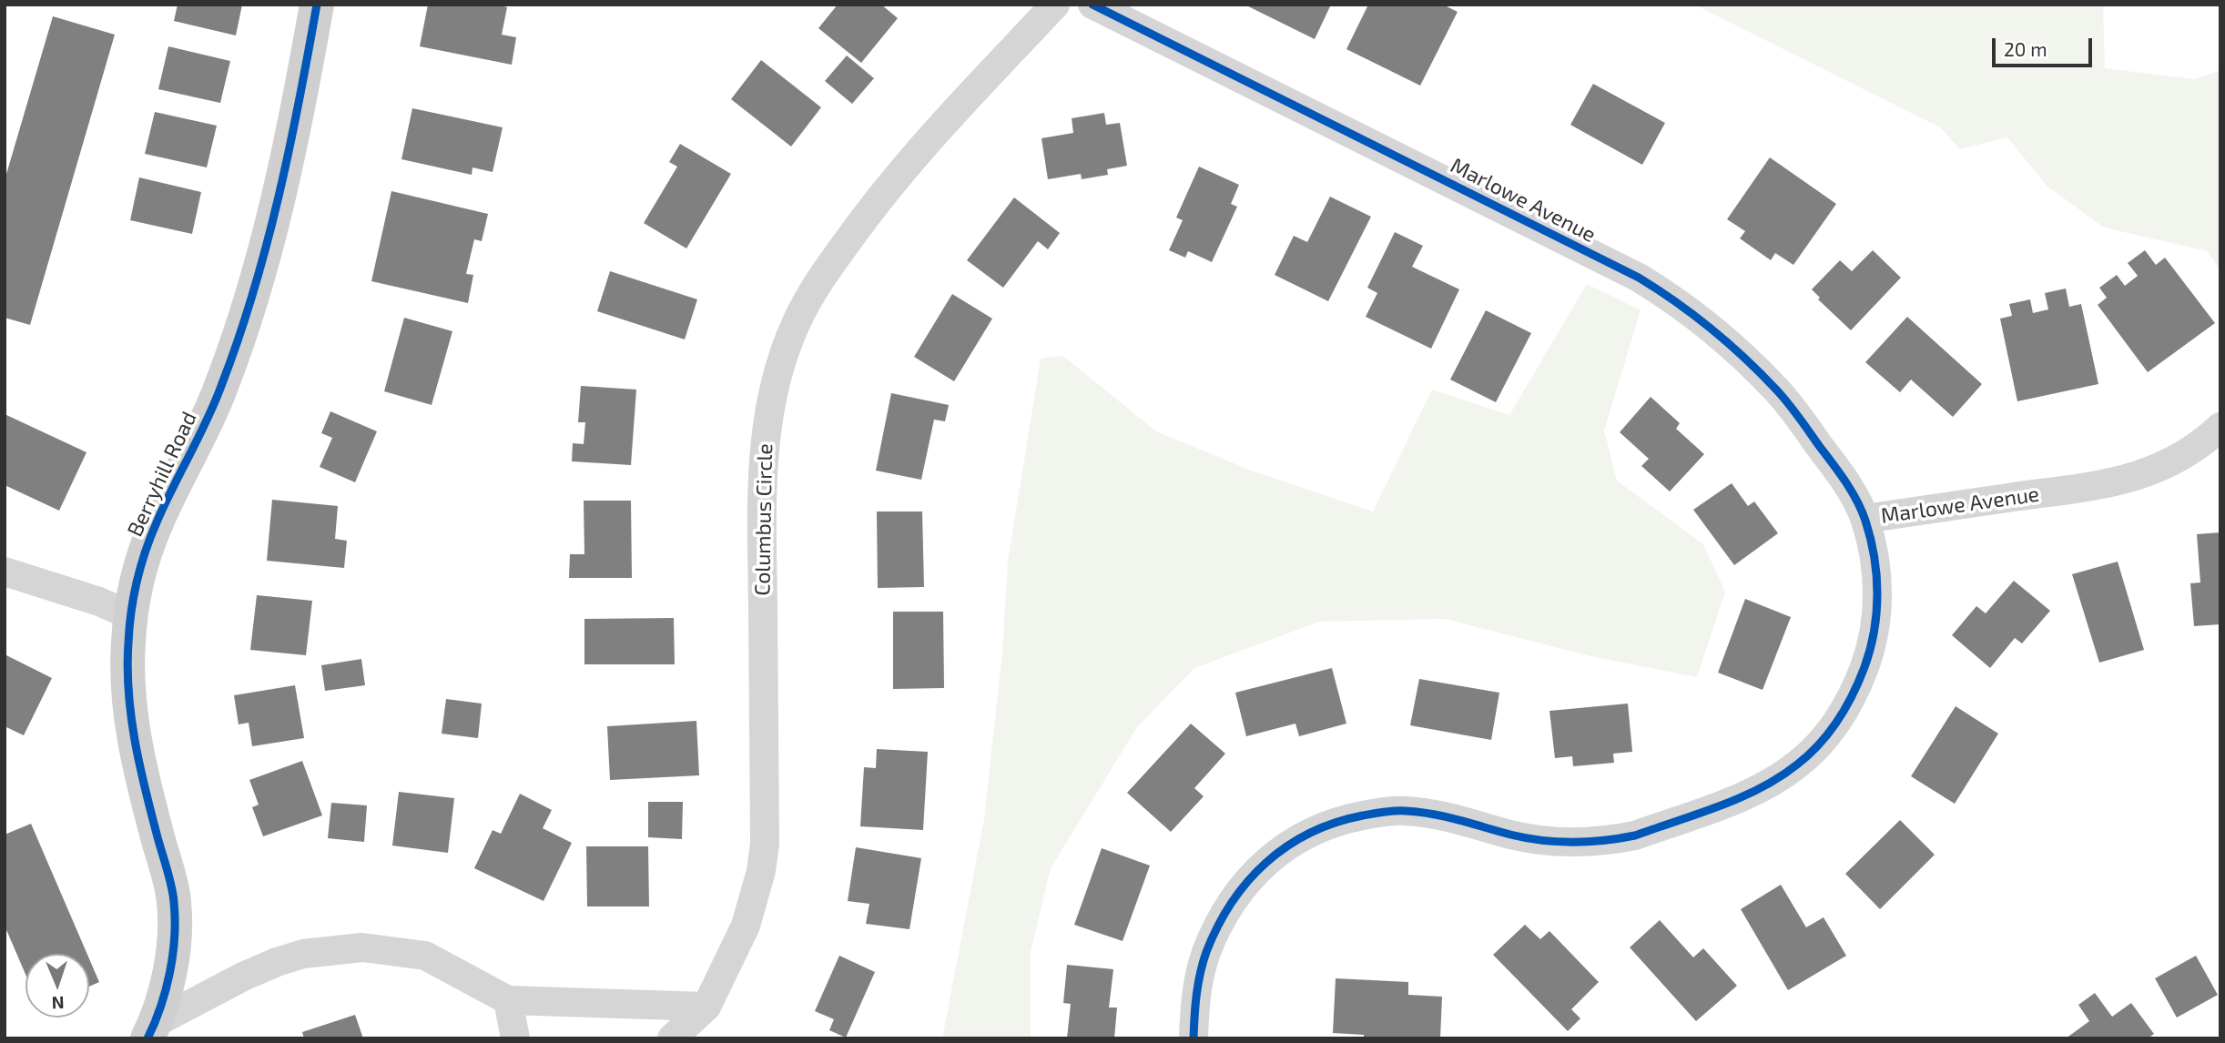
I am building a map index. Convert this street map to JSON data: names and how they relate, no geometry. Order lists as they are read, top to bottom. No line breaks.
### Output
{"streets":{"street":["Marlowe Avenue","Berryhill Road","Columbus Circle"]},"scale_bar":"20 m","north":"bottom"}
